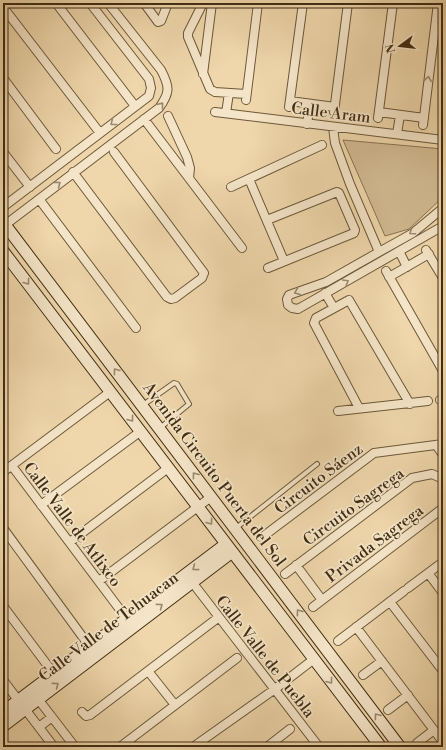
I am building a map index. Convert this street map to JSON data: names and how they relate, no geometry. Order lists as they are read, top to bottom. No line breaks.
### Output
{"streets":{"street":["Calle Aram","Avenida Circuito Puerta del Sol","Circuito Sáenz","Circuito Sagrega","Calle Valle de Atlixco","Privada Sagrega","Calle Valle de Tehuacan","Calle Valle de Puebla"]},"crossings":[["Avenida Circuito Puerta del Sol","Calle Valle de Tehuacan"],["Circuito Sagrega","Privada Sagrega"],["Calle Valle de Atlixco","Calle Valle de Tehuacan"],["Calle Valle de Tehuacan","Calle Valle de Puebla"]],"north":"left"}
